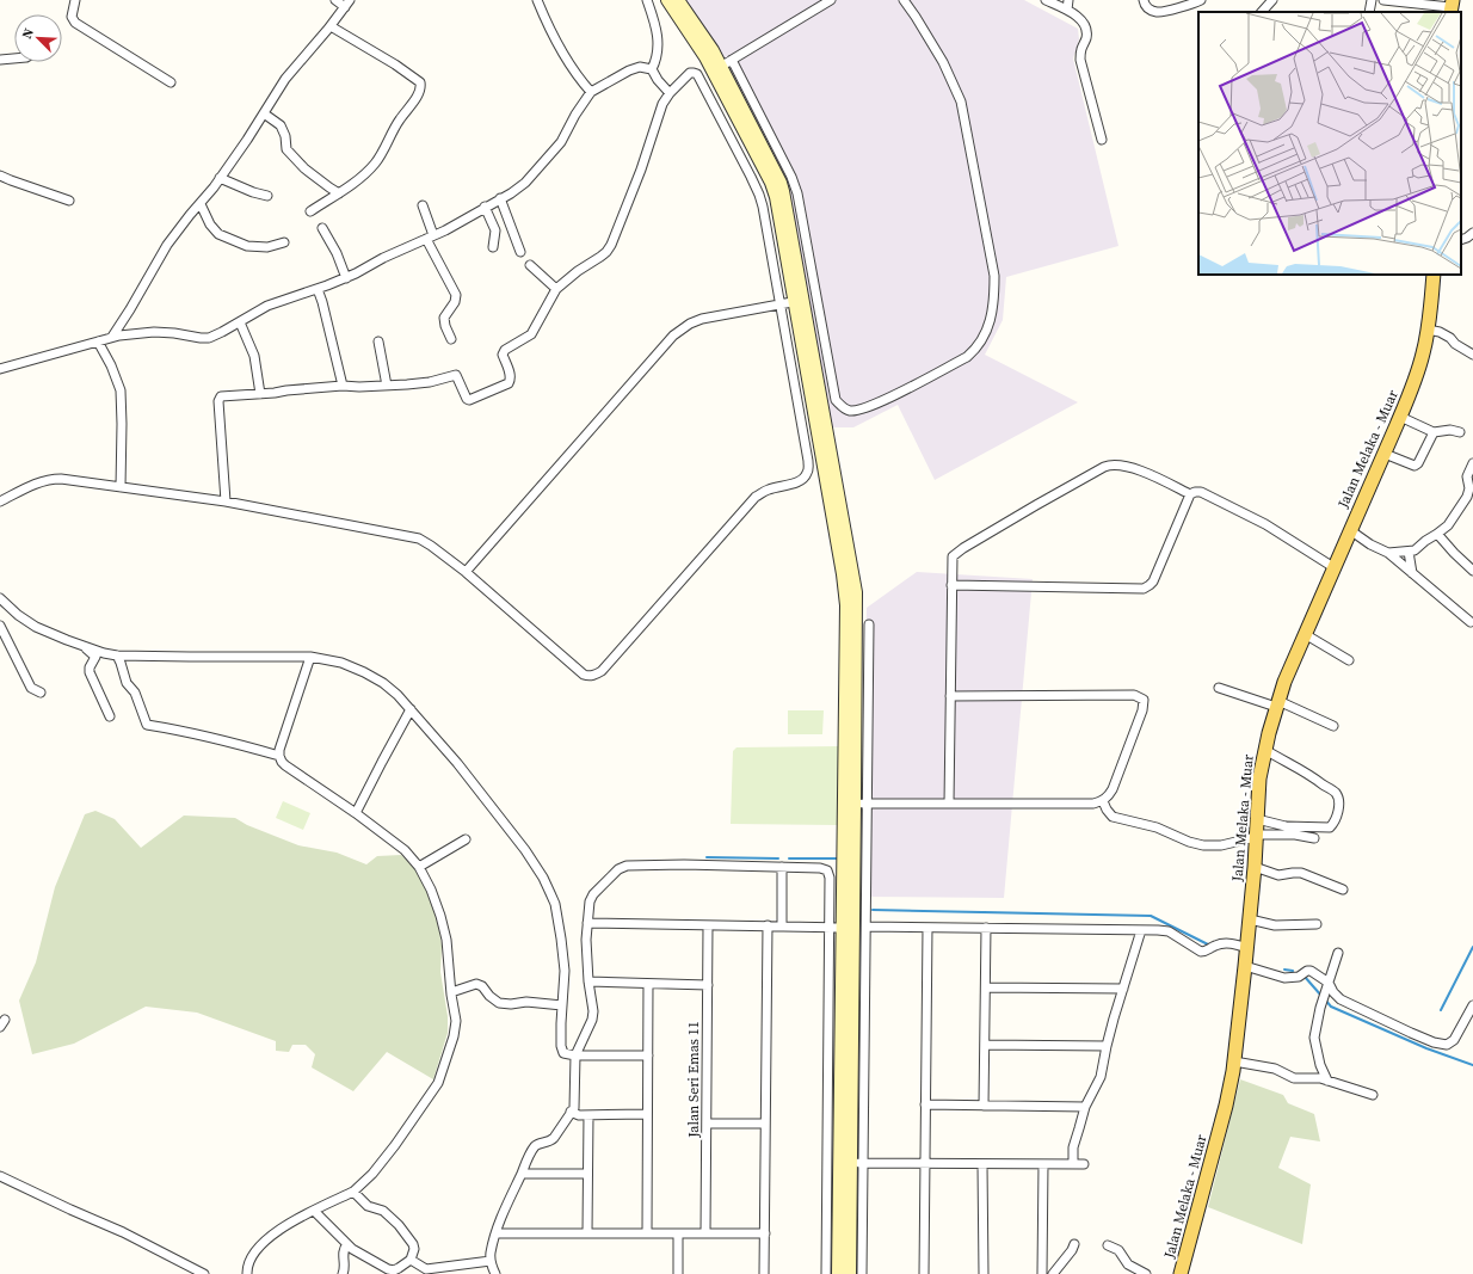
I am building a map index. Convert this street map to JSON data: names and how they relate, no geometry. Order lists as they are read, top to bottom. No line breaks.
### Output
{"streets":{"main road":["Jalan Melaka - Muar"],"street":["Jalan Seri Emas 11"]},"north":"top left"}
